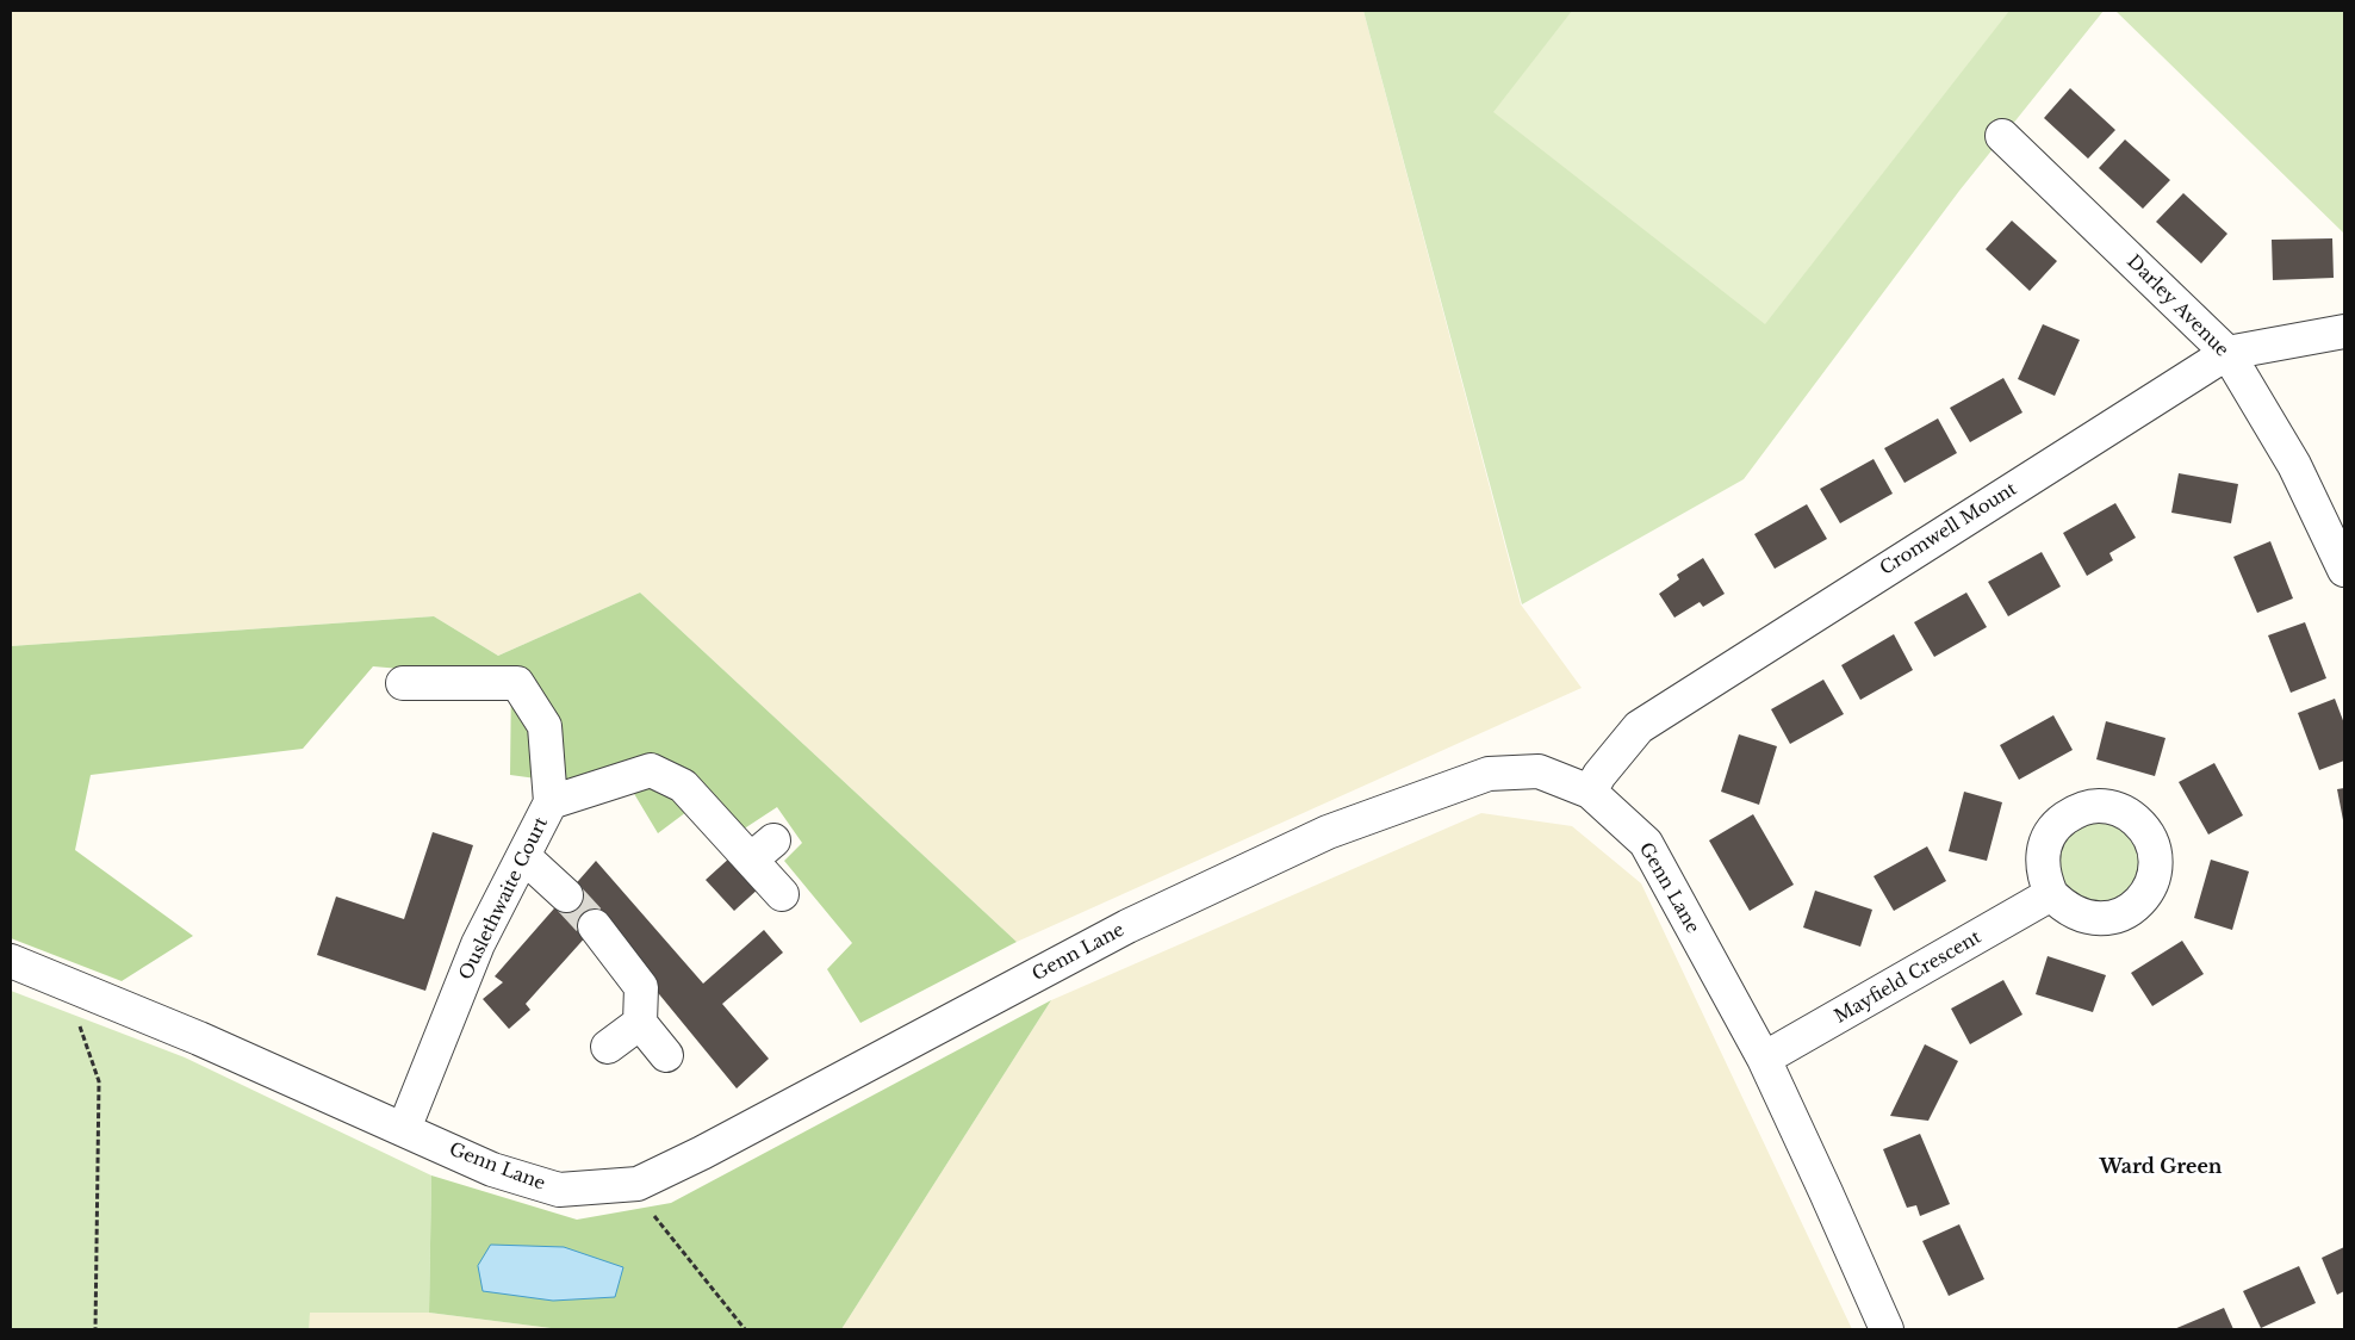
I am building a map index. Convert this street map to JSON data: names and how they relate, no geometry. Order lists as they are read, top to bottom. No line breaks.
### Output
{"streets":{"street":["Darley Avenue","Cromwell Mount","Genn Lane","Ouslethwaite Court","Mayfield Crescent"]},"crossings":[["Darley Avenue","Cromwell Mount"],["Cromwell Mount","Genn Lane"],["Genn Lane","Ouslethwaite Court"],["Genn Lane","Mayfield Crescent"]],"districts":["Ward Green"]}
